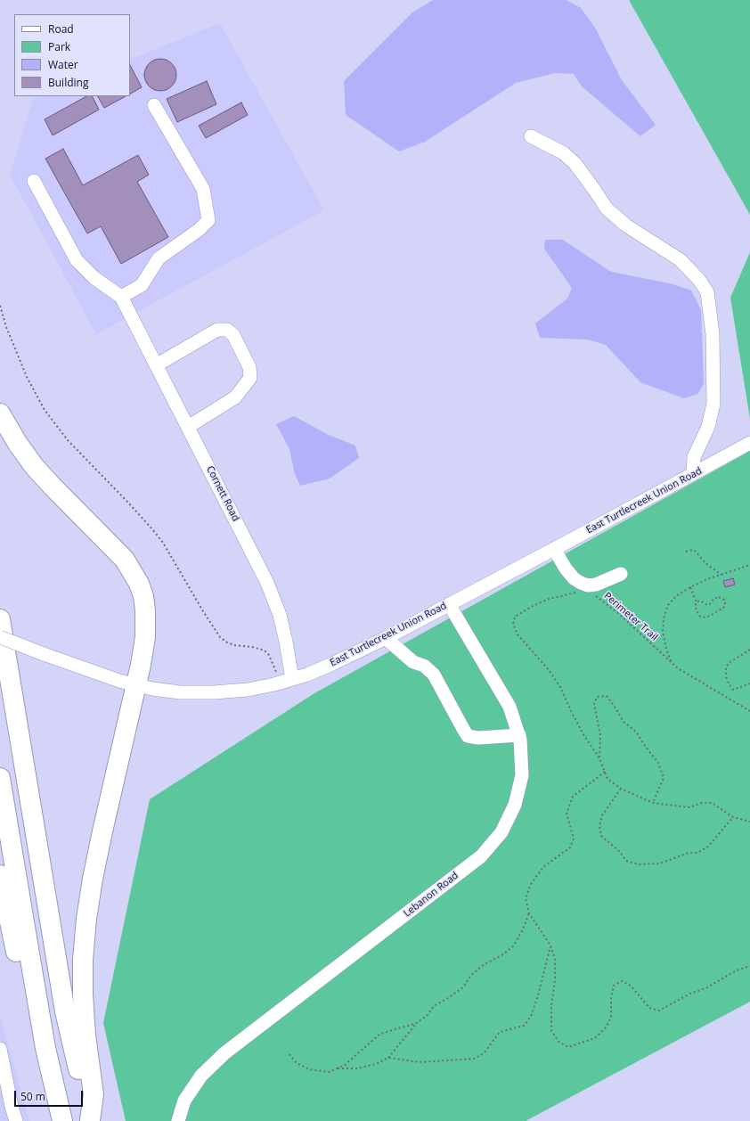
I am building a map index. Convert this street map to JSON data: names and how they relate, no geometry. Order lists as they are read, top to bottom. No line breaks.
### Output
{"streets":{"street":["Cornett Road","East Turtlecreek Union Road","Lebanon Road"],"path":["Perimeter Trail"]},"crossings":[["Cornett Road","East Turtlecreek Union Road"],["East Turtlecreek Union Road","Lebanon Road"]],"legend":["Road","Park","Water","Building"],"scale_bar":"50 m"}
